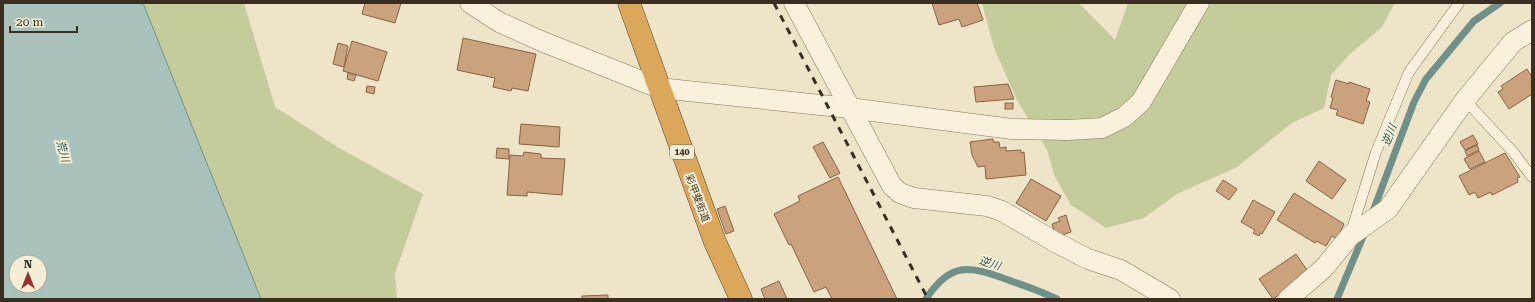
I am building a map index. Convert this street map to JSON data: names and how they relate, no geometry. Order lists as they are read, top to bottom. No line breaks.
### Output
{"streets":{"highway":["140","彩甲斐街道"]},"water":["逆川","荒川"],"scale_bar":"20 m","north":"top"}
